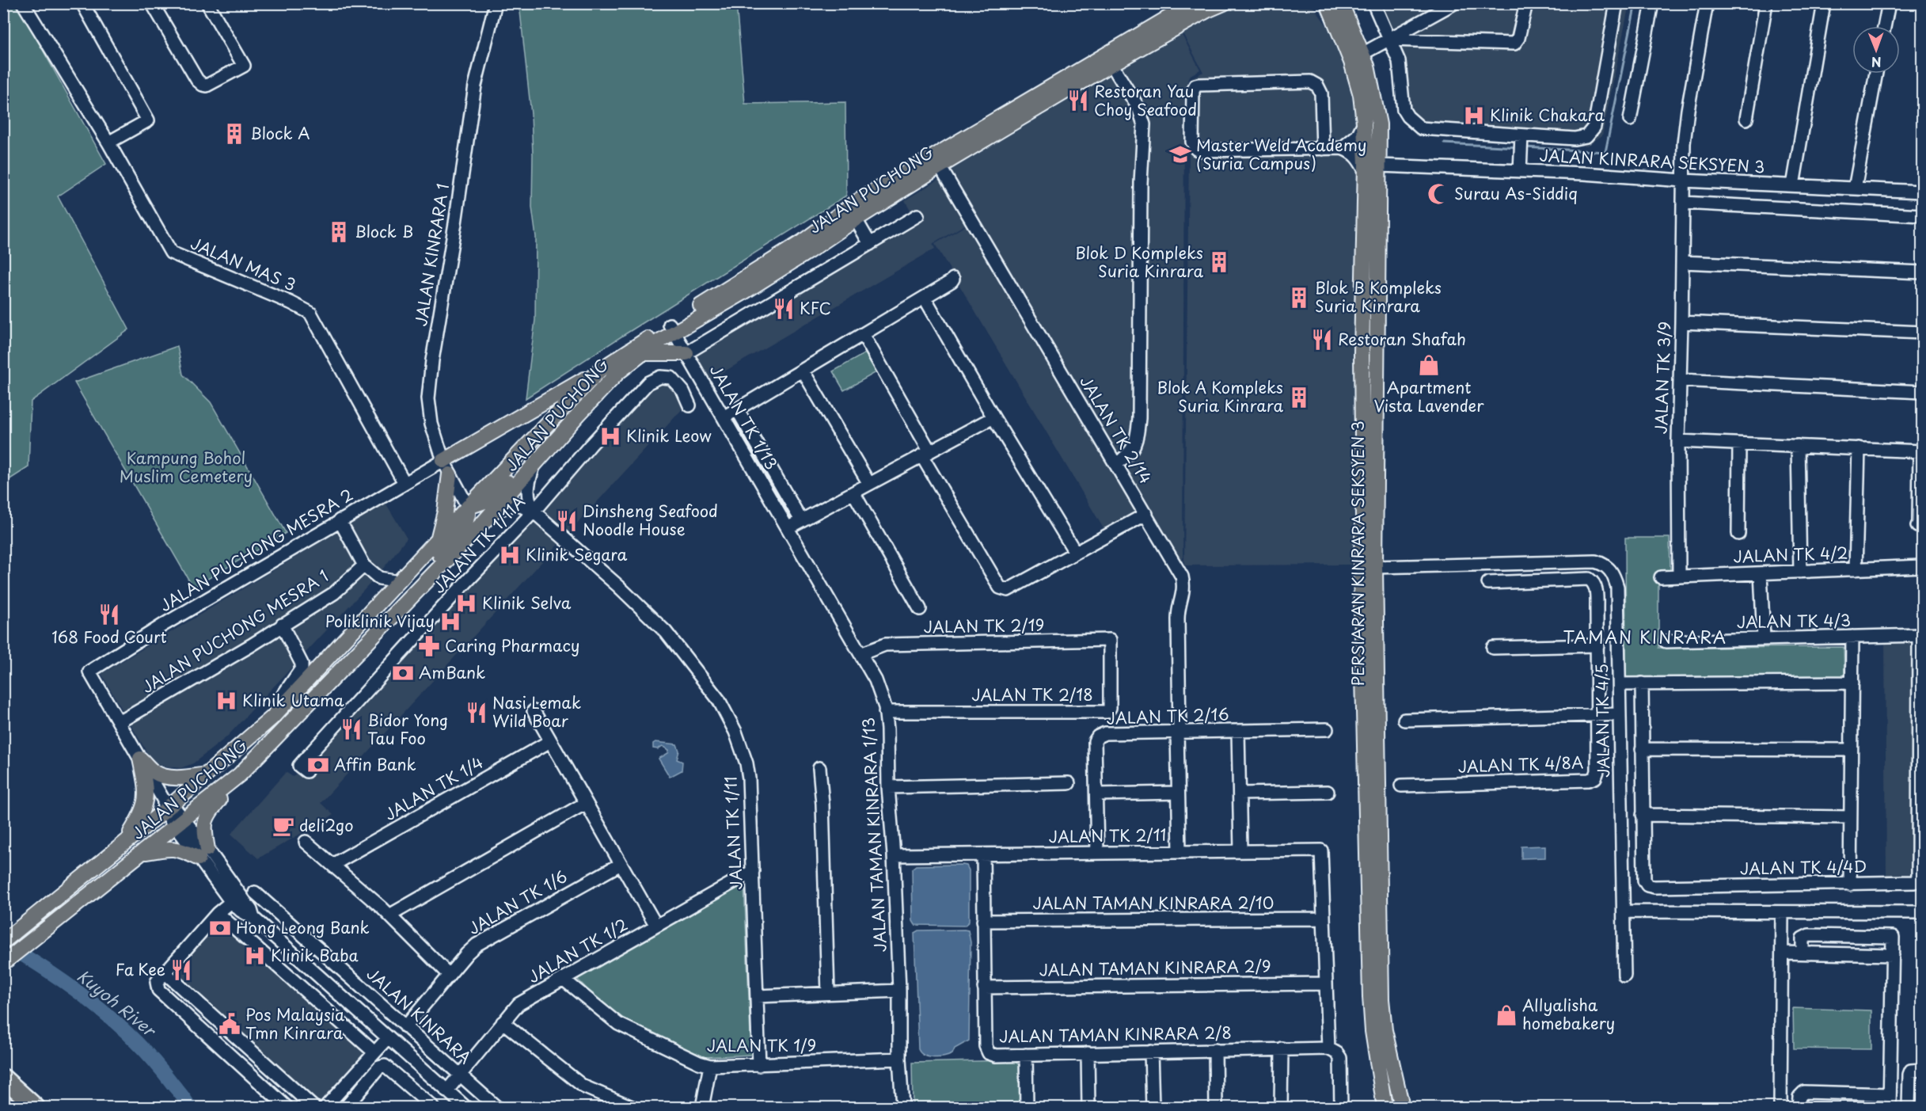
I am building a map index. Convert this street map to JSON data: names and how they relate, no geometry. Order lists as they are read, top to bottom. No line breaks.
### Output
{"streets":{"main road":["JALAN PUCHONG","PERSIARAN KINRARA SEKSYEN 3"],"street":["JALAN KINRARA SEKSYEN 3","JALAN KINRARA 1","JALAN MAS 3","JALAN TK 3/9","JALAN TK 1/13","JALAN TK 2/14","JALAN TK 1/11A","JALAN PUCHONG MESRA 2","JALAN TK 4/2","JALAN TK 4/3","JALAN TK 2/19","JALAN PUCHONG MESRA 1","JALAN TK 2/18","JALAN TK 2/16","JALAN TK 4/5","JALAN TK 4/8A","JALAN TK 1/4","JALAN TK 1/11","JALAN TAMAN KINRARA 1/13","JALAN TK 2/11","JALAN TK 4/4D","JALAN TK 1/6","JALAN TAMAN KINRARA 2/10","JALAN TK 1/2","JALAN TAMAN KINRARA 2/9","JALAN KINRARA","JALAN TAMAN KINRARA 2/8","JALAN TK 1/9"]},"crossings":[["JALAN KINRARA SEKSYEN 3","JALAN TK 3/9"],["JALAN KINRARA SEKSYEN 3","PERSIARAN KINRARA SEKSYEN 3"],["JALAN PUCHONG","JALAN KINRARA 1"],["JALAN PUCHONG","JALAN TK 1/13"],["JALAN PUCHONG","JALAN TK 2/14"],["JALAN KINRARA 1","JALAN PUCHONG MESRA 2"],["JALAN MAS 3","JALAN PUCHONG MESRA 2"],["JALAN TK 3/9","JALAN TK 4/2"],["JALAN TK 1/13","JALAN TAMAN KINRARA 1/13"],["JALAN TK 2/14","JALAN TK 2/16"],["JALAN TK 2/14","JALAN TK 2/11"],["JALAN TK 1/11A","JALAN TK 1/11"],["JALAN PUCHONG MESRA 2","JALAN PUCHONG MESRA 1"],["PERSIARAN KINRARA SEKSYEN 3","JALAN TK 4/5"],["JALAN TK 4/3","JALAN TK 4/4D"],["JALAN TK 2/19","JALAN TK 2/18"],["JALAN TK 2/19","JALAN TAMAN KINRARA 1/13"],["JALAN TK 2/18","JALAN TAMAN KINRARA 1/13"],["JALAN TK 2/16","JALAN TK 2/11"],["JALAN TK 1/11","JALAN TK 1/2"],["JALAN TK 1/11","JALAN TK 1/9"],["JALAN TAMAN KINRARA 1/13","JALAN TK 2/11"],["JALAN TAMAN KINRARA 1/13","JALAN TK 1/9"],["JALAN TK 2/11","JALAN TAMAN KINRARA 2/10"],["JALAN TK 2/11","JALAN TAMAN KINRARA 2/8"],["JALAN TK 1/6","JALAN KINRARA"],["JALAN TAMAN KINRARA 2/10","JALAN TAMAN KINRARA 2/8"],["JALAN TK 1/2","JALAN KINRARA"],["JALAN TK 1/2","JALAN TK 1/9"],["JALAN TAMAN KINRARA 2/9","JALAN TAMAN KINRARA 2/8"]],"districts":["TAMAN KINRARA"],"water":["Kuyoh River"],"parks":["Kampung Bohol Muslim Cemetery"],"places":{"restaurant":["Restoran Yau Choy Seafood","KFC","Restoran Shafah","Dinsheng Seafood Noodle House","168 Food Court","Nasi Lemak Wild Boar","Bidor Yong Tau Foo","Fa Kee"],"hospital":["Klinik Chakara","Klinik Leow","Klinik Segara","Klinik Selva","Poliklinik Vijay","Klinik Utama","Klinik Baba"],"building":["Block A","Block B","Blok D Kompleks Suria Kinrara","Blok B Kompleks Suria Kinrara","Blok A Kompleks Suria Kinrara"],"school or university":["Master Weld Academy (Suria Campus)"],"mosque":["Surau As-Siddiq"],"shop":["Apartment Vista Lavender","Allyalisha homebakery"],"pharmacy":["Caring Pharmacy"],"bank":["AmBank","Affin Bank","Hong Leong Bank"],"cafe":["deli2go"],"public building":["Pos Malaysia Tmn Kinrara"]},"north":"bottom"}
